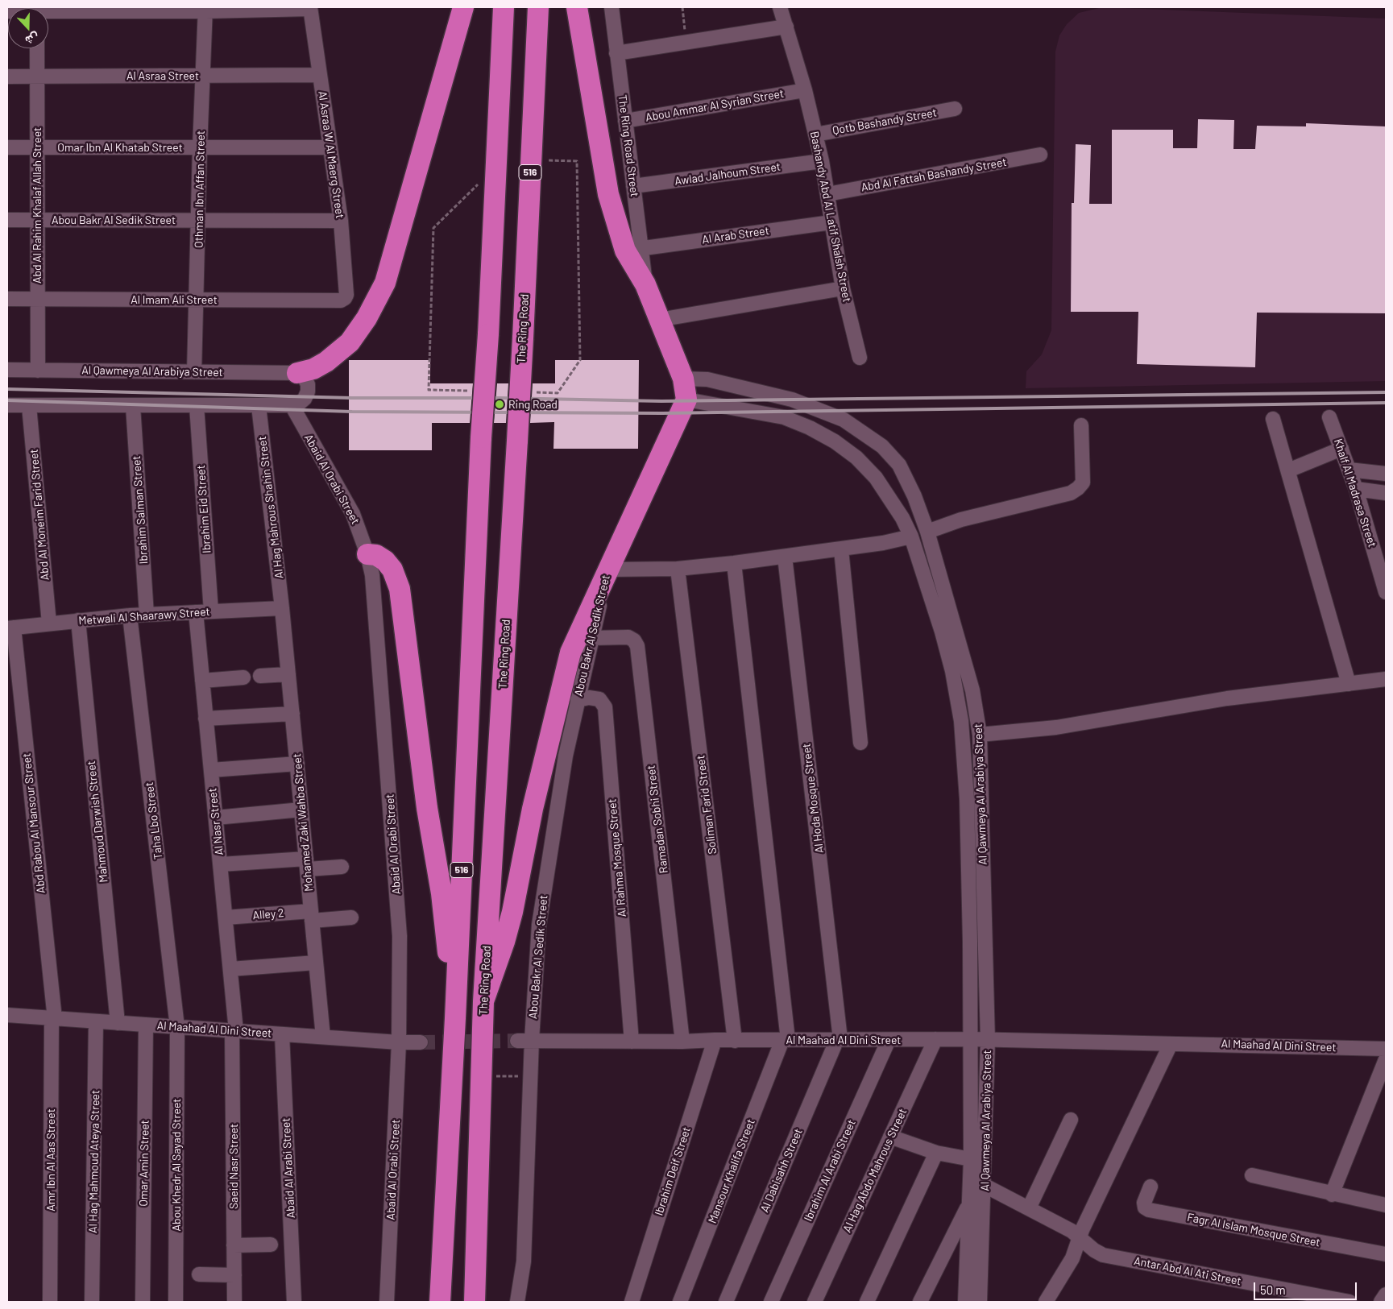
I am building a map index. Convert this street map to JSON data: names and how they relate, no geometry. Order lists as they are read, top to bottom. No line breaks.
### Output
{"streets":{"highway":["516","The Ring Road"],"street":["Al Asraa Street","Abou Ammar Al Syrian Street","Qotb Bashandy Street","The Ring Road Street","Omar Ibn Al Khatab Street","Al Asraa W Al Maerg Street","Awlad Jalhoum Street","Abd Al Fattah Bashandy Street","Othman Ibn Affan Street","Abd Al Rahim Khalaf Allah Street","Bashandy Abd Al Latif Shalsh Street","Abou Bakr Al Sedik Street","Al Arab Street","Al Imam Ali Street","Al Qawmeya Al Arabiya Street","Abaid Al Orabi Street","Khalf Al Madrasa Street","Al Hag Mahrous Shahin Street","Ibrahim Eid Street","Ibrahim Salman Street","Abd Al Moneim Farid Street","Metwali Al Shaarawy Street","Al Hoda Mosque Street","Soliman Farid Street","Ramadan Sobhi Street","Taha Lbo Street","Mahmoud Darwish Street","Al Nasr Street","Mohamed Zaki Wahba Street","Abd Rabou Al Mansour Street","Al Rahma Mosque Street","Alley 2","Al Maahad Al Dini Street","Amr Ibn Al Aas Street","Al Hag Mahmoud Ateya Street","Omar Amin Street","Abou Khedr Al Sayad Street","Saeid Nasr Street","Abaid Al Arabi Street","Al Dabisahh Street","Ibrahim Al Arabi Street","Al Hag Abdo Mahrous Street","Ibrahim Deif Street","Mansour Khalifa Street","Fagr Al Islam Mosque Street","Antar Abd Al Ati Street"]},"crossings":[["Al Asraa Street","Al Asraa W Al Maerg Street"],["Al Asraa Street","Othman Ibn Affan Street"],["Al Asraa Street","Abd Al Rahim Khalaf Allah Street"],["Abou Ammar Al Syrian Street","The Ring Road Street"],["Abou Ammar Al Syrian Street","Bashandy Abd Al Latif Shalsh Street"],["Qotb Bashandy Street","Bashandy Abd Al Latif Shalsh Street"],["The Ring Road Street","Awlad Jalhoum Street"],["The Ring Road Street","Al Arab Street"],["Omar Ibn Al Khatab Street","Al Asraa W Al Maerg Street"],["Omar Ibn Al Khatab Street","Othman Ibn Affan Street"],["Omar Ibn Al Khatab Street","Abd Al Rahim Khalaf Allah Street"],["Al Asraa W Al Maerg Street","Abou Bakr Al Sedik Street"],["Al Asraa W Al Maerg Street","Al Imam Ali Street"],["Awlad Jalhoum Street","Bashandy Abd Al Latif Shalsh Street"],["Abd Al Fattah Bashandy Street","Bashandy Abd Al Latif Shalsh Street"],["Othman Ibn Affan Street","Abou Bakr Al Sedik Street"],["Othman Ibn Affan Street","Al Imam Ali Street"],["Othman Ibn Affan Street","Al Qawmeya Al Arabiya Street"],["Abd Al Rahim Khalaf Allah Street","Abou Bakr Al Sedik Street"],["Abd Al Rahim Khalaf Allah Street","Al Imam Ali Street"],["Abd Al Rahim Khalaf Allah Street","Al Qawmeya Al Arabiya Street"],["Bashandy Abd Al Latif Shalsh Street","Al Arab Street"],["Abou Bakr Al Sedik Street","Ramadan Sobhi Street"],["Abou Bakr Al Sedik Street","Al Rahma Mosque Street"],["Abou Bakr Al Sedik Street","Al Maahad Al Dini Street"],["Al Qawmeya Al Arabiya Street","Al Maahad Al Dini Street"],["Al Qawmeya Al Arabiya Street","Antar Abd Al Ati Street"],["Abaid Al Orabi Street","Al Maahad Al Dini Street"],["Al Hag Mahrous Shahin Street","Metwali Al Shaarawy Street"],["Al Hag Mahrous Shahin Street","Mohamed Zaki Wahba Street"],["Ibrahim Eid Street","Metwali Al Shaarawy Street"],["Ibrahim Salman Street","Metwali Al Shaarawy Street"],["Abd Al Moneim Farid Street","Metwali Al Shaarawy Street"],["Metwali Al Shaarawy Street","Taha Lbo Street"],["Metwali Al Shaarawy Street","Mahmoud Darwish Street"],["Metwali Al Shaarawy Street","Al Nasr Street"],["Metwali Al Shaarawy Street","Mohamed Zaki Wahba Street"],["Metwali Al Shaarawy Street","Abd Rabou Al Mansour Street"],["Al Hoda Mosque Street","Al Maahad Al Dini Street"],["Al Hoda Mosque Street","Al Dabisahh Street"],["Soliman Farid Street","Al Maahad Al Dini Street"],["Ramadan Sobhi Street","Al Maahad Al Dini Street"],["Taha Lbo Street","Al Maahad Al Dini Street"],["Taha Lbo Street","Abou Khedr Al Sayad Street"],["Mahmoud Darwish Street","Al Maahad Al Dini Street"],["Al Nasr Street","Alley 2"],["Al Nasr Street","Al Maahad Al Dini Street"],["Al Nasr Street","Saeid Nasr Street"],["Mohamed Zaki Wahba Street","Alley 2"],["Mohamed Zaki Wahba Street","Al Maahad Al Dini Street"],["Abd Rabou Al Mansour Street","Al Maahad Al Dini Street"],["Abd Rabou Al Mansour Street","Amr Ibn Al Aas Street"],["Al Rahma Mosque Street","Al Maahad Al Dini Street"],["Al Maahad Al Dini Street","Amr Ibn Al Aas Street"],["Al Maahad Al Dini Street","Al Hag Mahmoud Ateya Street"],["Al Maahad Al Dini Street","Omar Amin Street"],["Al Maahad Al Dini Street","Abou Khedr Al Sayad Street"],["Al Maahad Al Dini Street","Saeid Nasr Street"],["Al Maahad Al Dini Street","Abaid Al Arabi Street"],["Al Maahad Al Dini Street","Al Dabisahh Street"],["Al Maahad Al Dini Street","Ibrahim Al Arabi Street"],["Al Maahad Al Dini Street","Al Hag Abdo Mahrous Street"],["Al Maahad Al Dini Street","Ibrahim Deif Street"],["Al Maahad Al Dini Street","Mansour Khalifa Street"]],"places":["Ring Road"],"scale_bar":"50 m","north":"bottom"}
